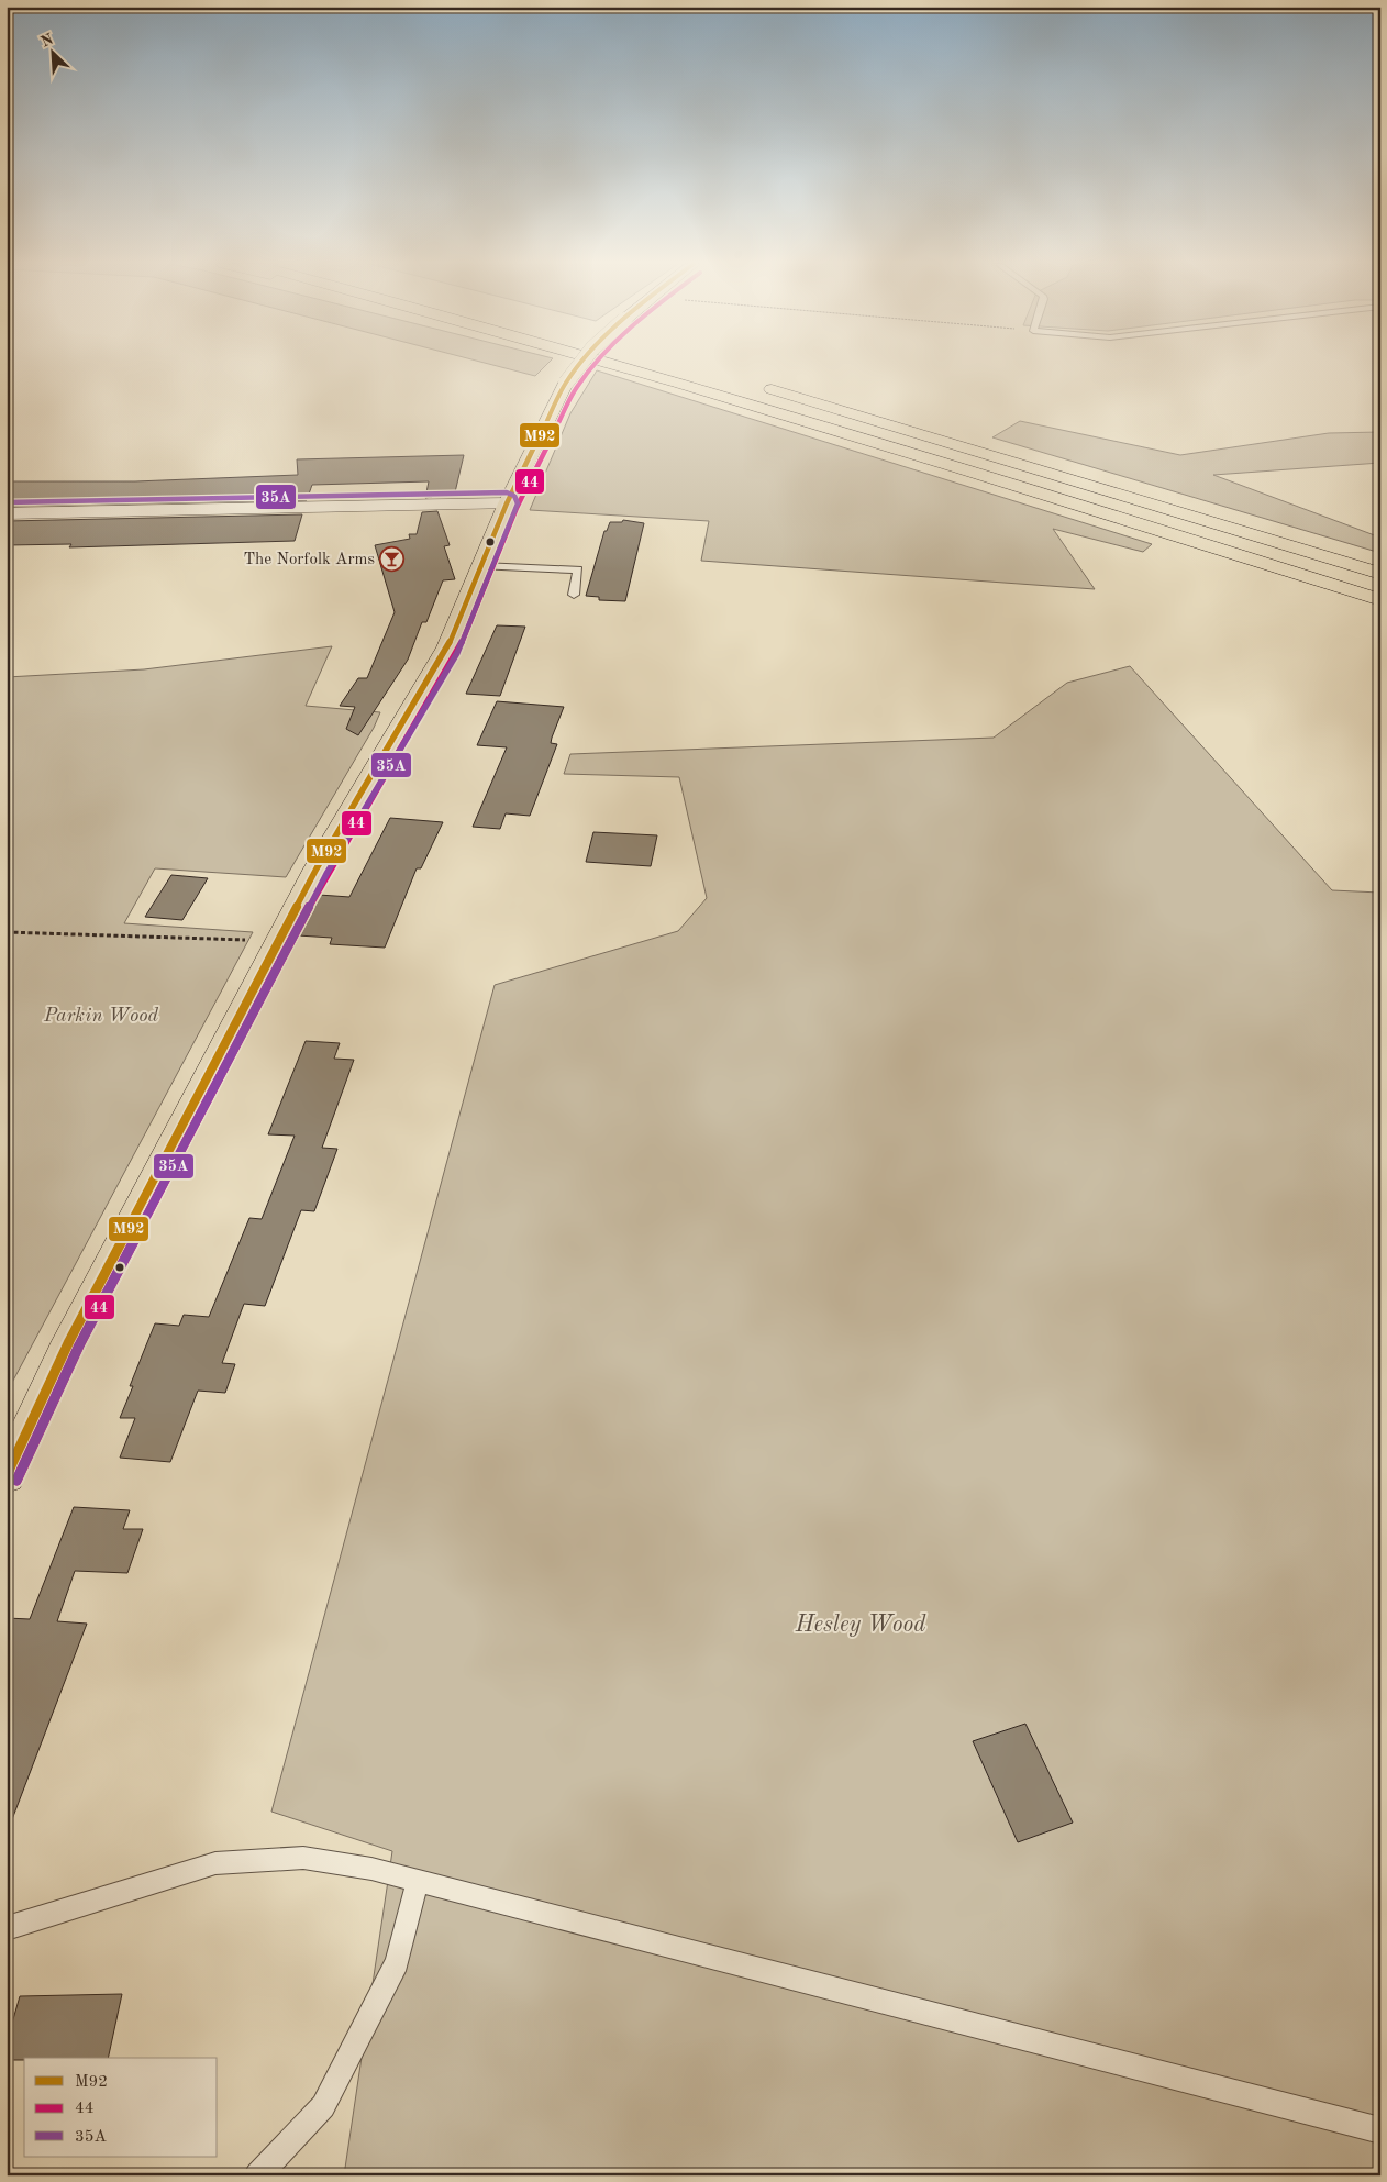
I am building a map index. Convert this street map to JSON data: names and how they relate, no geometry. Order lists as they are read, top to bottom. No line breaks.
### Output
{"parks":["Parkin Wood","Hesley Wood"],"places":{"bar":["The Norfolk Arms"]},"lines":["transit line M92","transit line 44","transit line 35A"],"legend":["M92","44","35A"],"north":"top left"}
